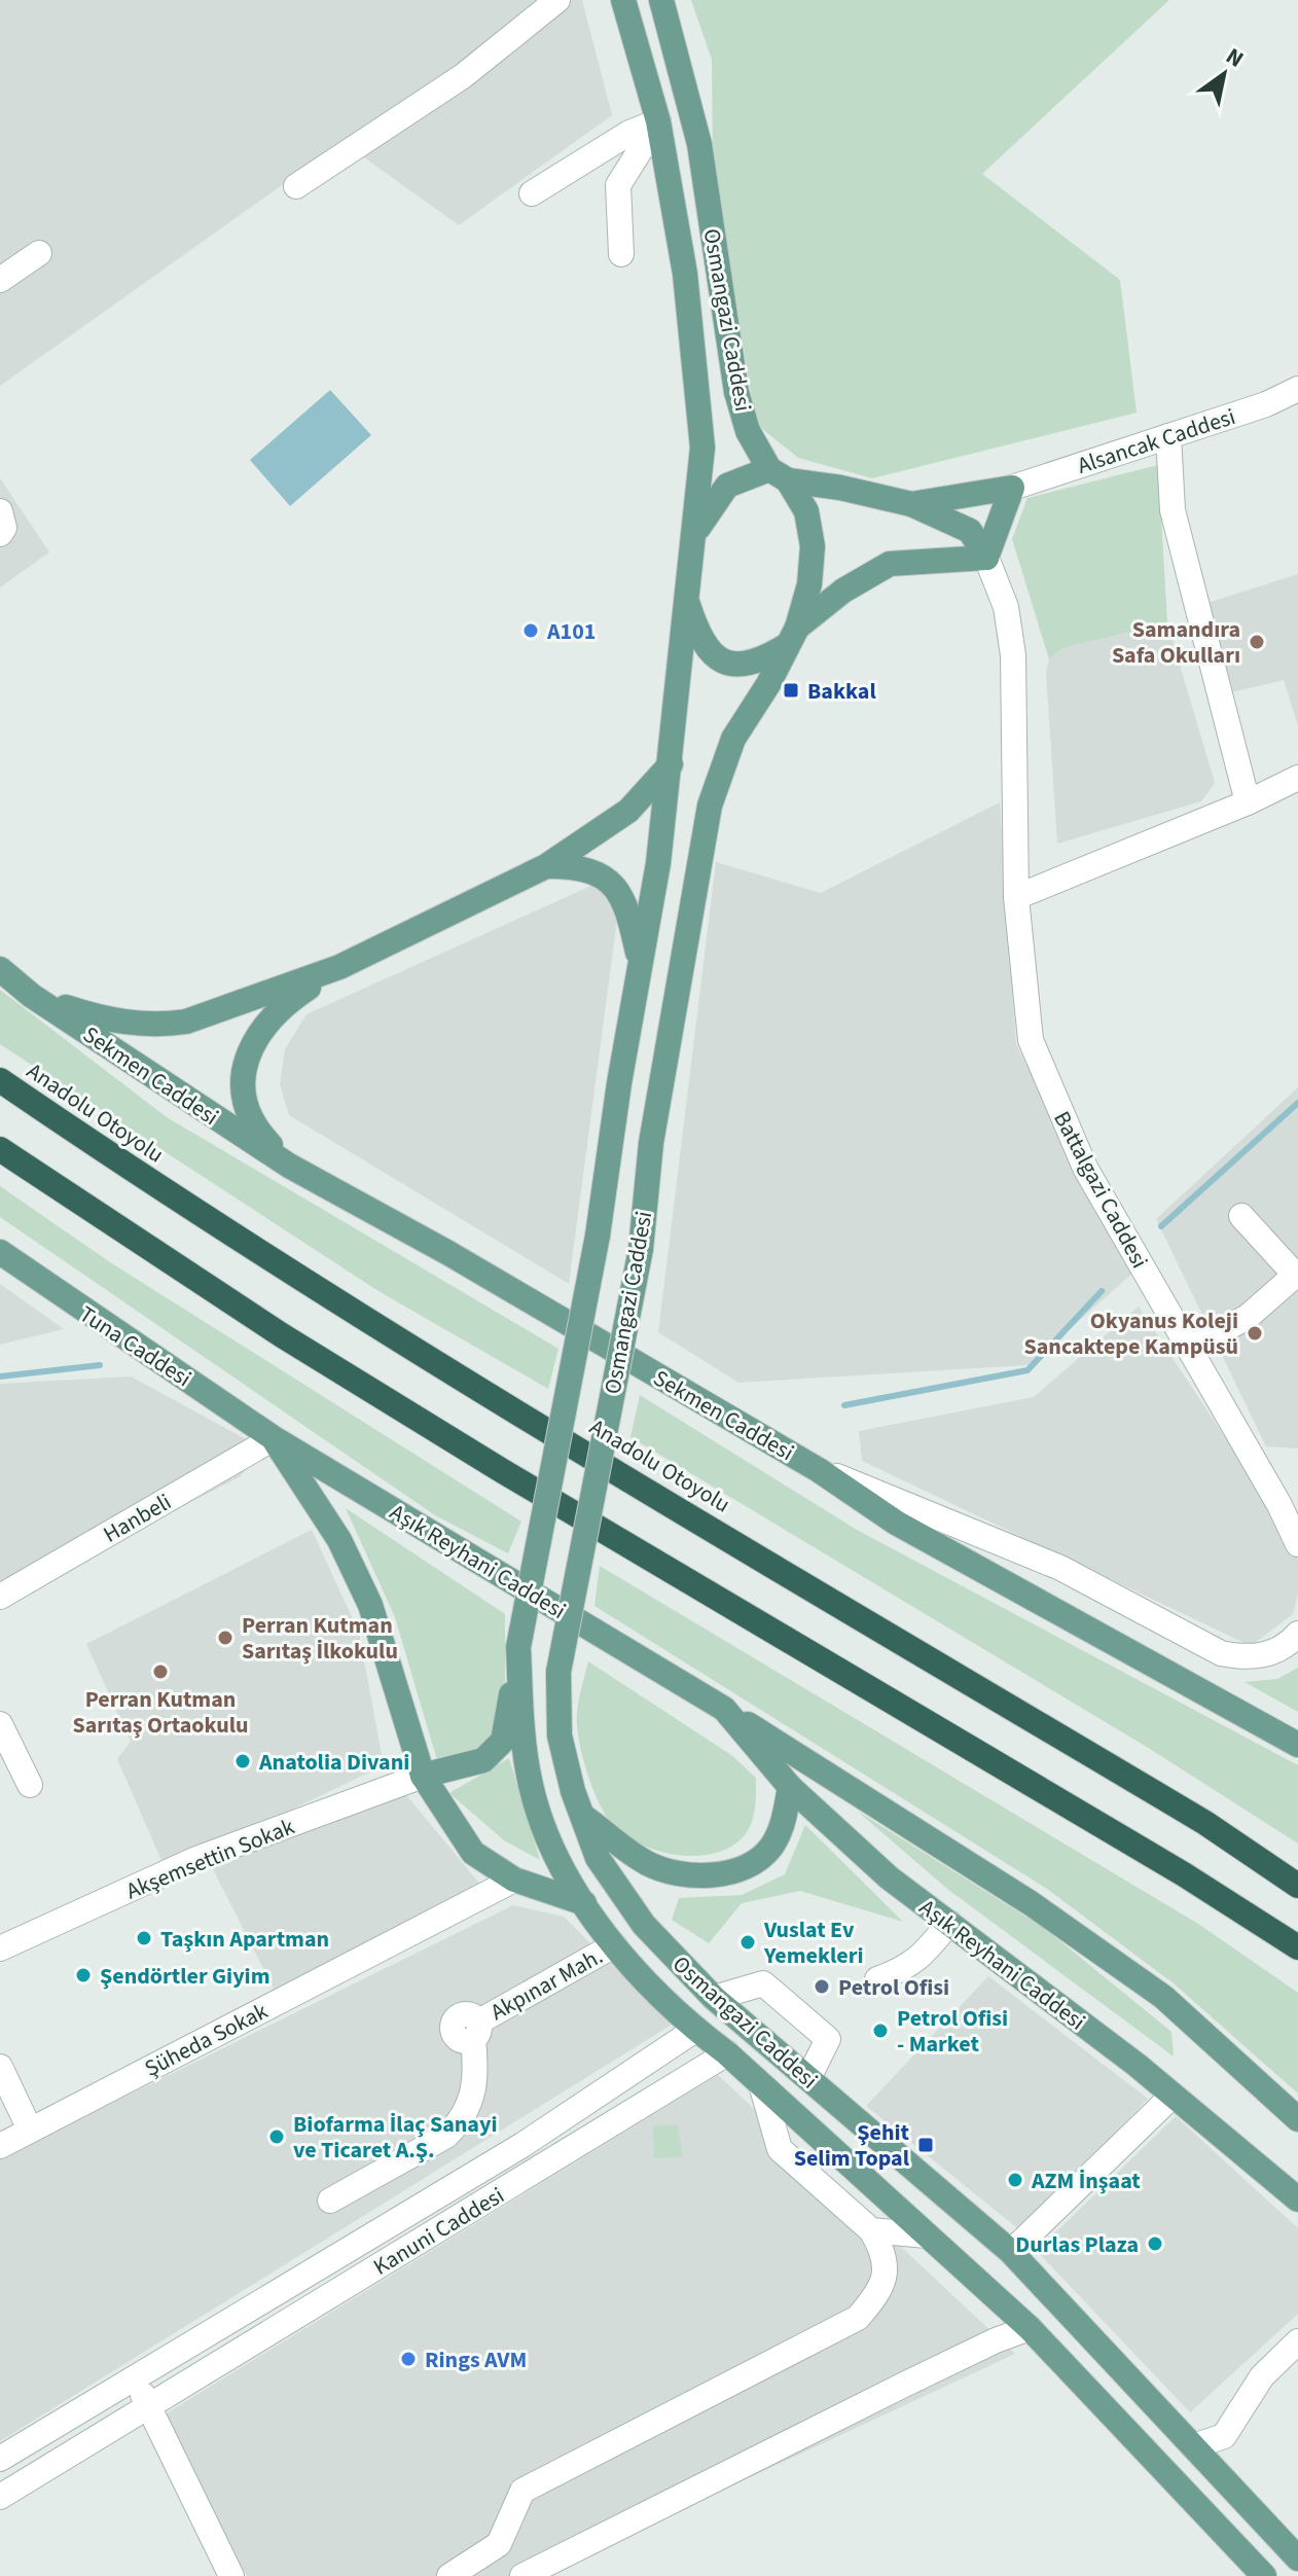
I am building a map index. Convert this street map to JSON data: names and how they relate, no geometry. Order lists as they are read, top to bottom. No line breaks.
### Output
{"streets":{"highway":["Anadolu Otoyolu"],"main road":["Osmangazi Caddesi","Sekmen Caddesi","Tuna Caddesi","Aşık Reyhani Caddesi"],"street":["Alsancak Caddesi","Battalgazi Caddesi","Hanbeli","Akşemsettin Sokak","Akpınar Mah.","Şüheda Sokak","Kanuni Caddesi"]},"crossings":[["Osmangazi Caddesi","Akpınar Mah."],["Osmangazi Caddesi","Kanuni Caddesi"],["Tuna Caddesi","Hanbeli"],["Tuna Caddesi","Aşık Reyhani Caddesi"],["Hanbeli","Aşık Reyhani Caddesi"]],"places":{"other":["A101","Samandıra Safa Okulları","Okyanus Koleji Sancaktepe Kampüsü","Perran Kutman Sarıtaş İlkokulu","Perran Kutman Sarıtaş Ortaokulu","Anatolia Divani","Taşkın Apartman","Vuslat Ev Yemekleri","Şendörtler Giyim","Petrol Ofisi","Petrol Ofisi - Market","Biofarma İlaç Sanayi ve Ticaret A.Ş.","AZM İnşaat","Durlas Plaza","Rings AVM"],"transit":["Bakkal","Şehit Selim Topal"]},"north":"top right"}
